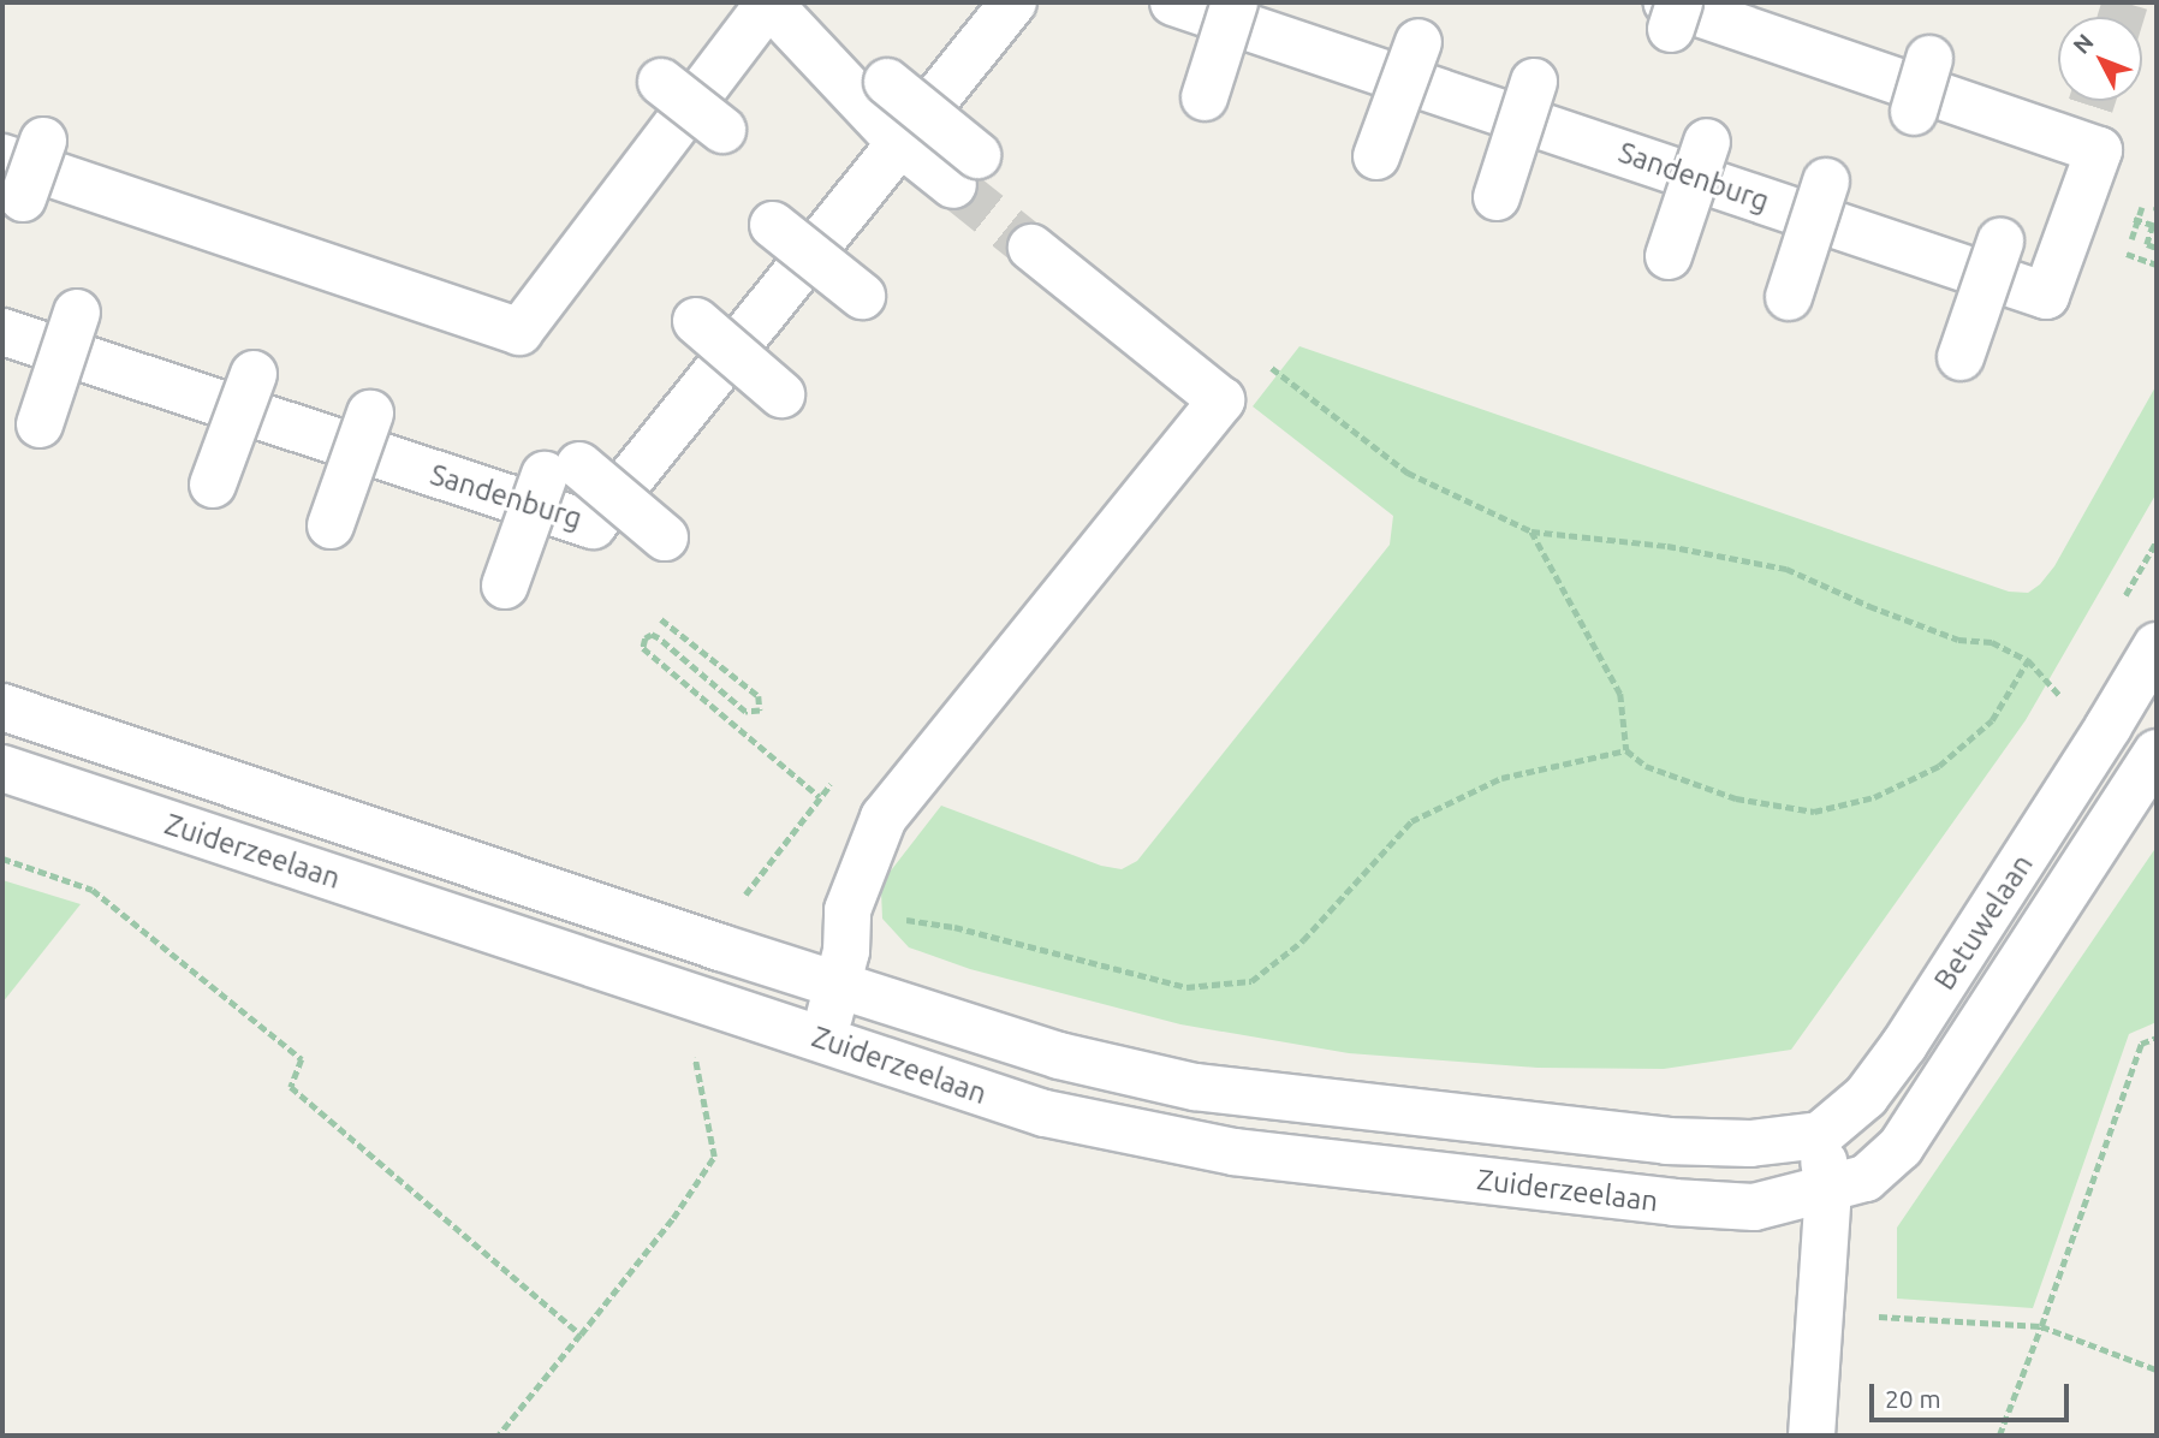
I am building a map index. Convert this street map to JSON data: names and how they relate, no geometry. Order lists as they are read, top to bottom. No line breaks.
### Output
{"streets":{"street":["Sandenburg","Zuiderzeelaan","Betuwelaan"]},"crossings":[["Zuiderzeelaan","Betuwelaan"]],"scale_bar":"20 m","north":"top left"}
